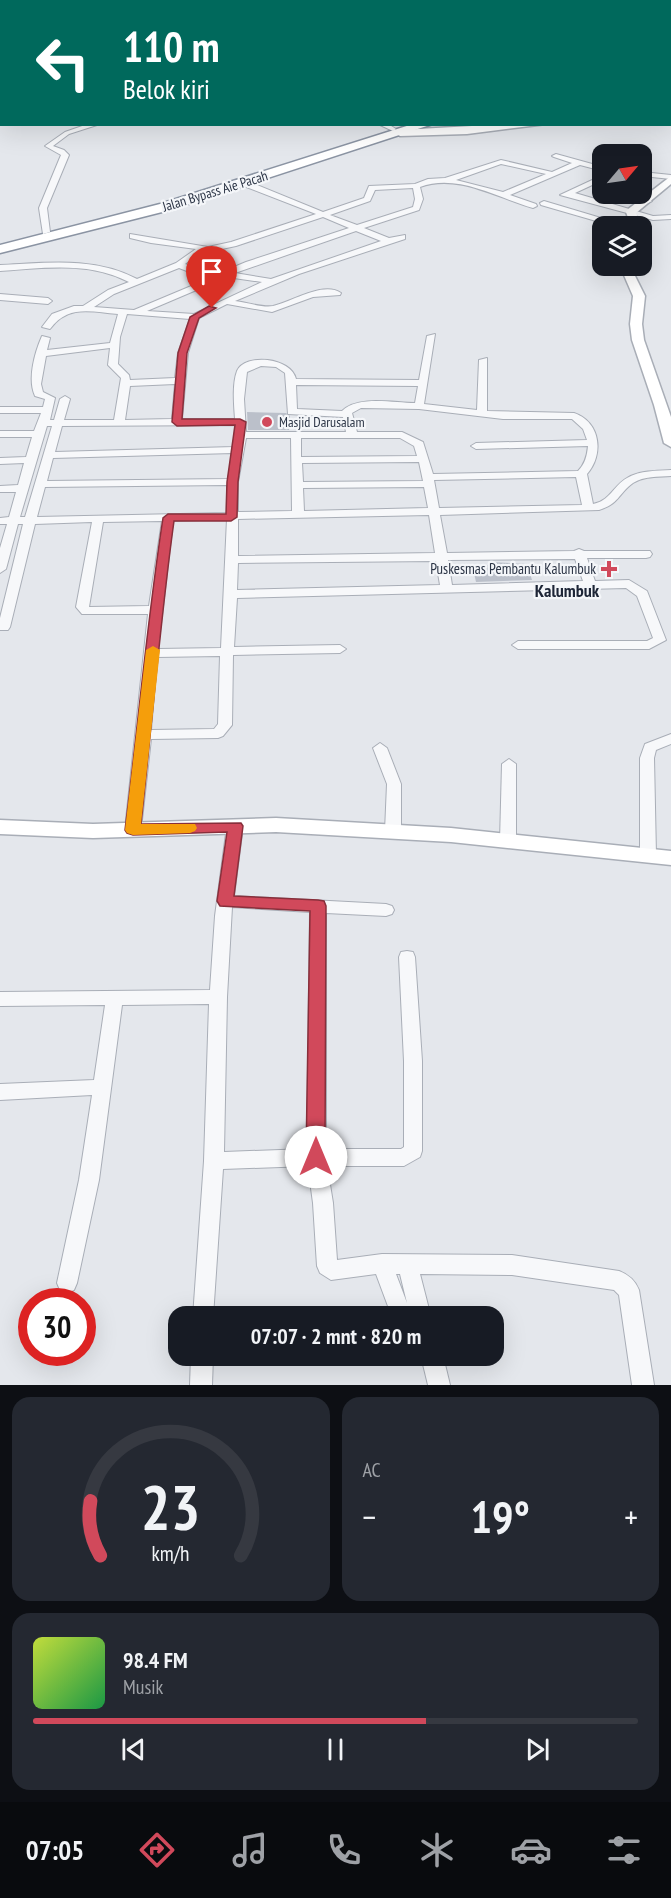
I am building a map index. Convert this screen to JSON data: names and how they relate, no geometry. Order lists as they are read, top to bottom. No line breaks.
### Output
{"streets":{"highway":["Jalan Bypass Aie Pacah"]},"districts":["Kalumbuk"],"places":{"other":["Masjid Darusalam"],"health":["Puskesmas Pembantu Kalumbuk"]},"north":"top right","page":{"turn":["110 m","Belok kiri"],"limit":"30","trip":"07:07 · 2 mnt · 820 m","tile":"AC","heat":["−","19°","+"],"song":["98.4 FM","Musik"],"tabs":"07:05","gauge":["23","km/h"]}}
